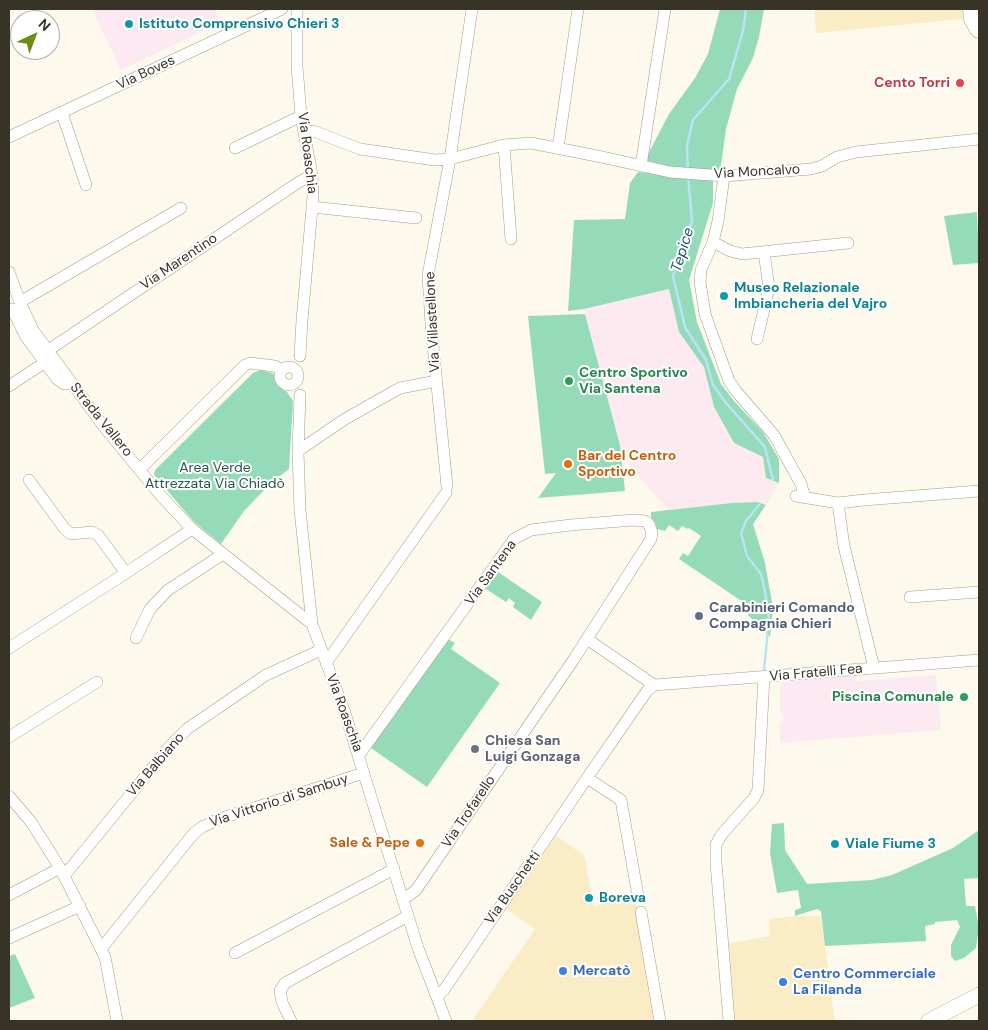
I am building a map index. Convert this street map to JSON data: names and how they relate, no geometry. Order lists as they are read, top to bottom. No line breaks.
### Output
{"streets":{"street":["Via Boves","Via Roaschia","Via Moncalvo","Via Marentino","Via Villastellone","Strada Vallero","Via Santena","Via Fratelli Fea","Via Balbiano","Via Vittorio di Sambuy","Via Trofarello","Via Buschetti"]},"crossings":[["Via Roaschia","Via Moncalvo"],["Via Roaschia","Via Marentino"],["Via Roaschia","Via Villastellone"],["Via Roaschia","Strada Vallero"],["Via Roaschia","Via Santena"],["Via Roaschia","Via Balbiano"],["Via Roaschia","Via Vittorio di Sambuy"],["Via Roaschia","Via Trofarello"],["Via Roaschia","Via Buschetti"],["Via Moncalvo","Via Villastellone"],["Via Marentino","Strada Vallero"],["Via Santena","Via Trofarello"],["Via Fratelli Fea","Via Buschetti"]],"water":["Tepice"],"parks":["Area Verde Attrezzata Via Chiadò"],"places":["Istituto Comprensivo Chieri 3","Cento Torri","Museo Relazionale Imbiancheria del Vajro","Centro Sportivo Via Santena","Bar del Centro Sportivo","Carabinieri Comando Compagnia Chieri","Piscina Comunale","Chiesa San Luigi Gonzaga","Sale & Pepe","Viale Fiume 3","Boreva","Mercatò","Centro Commerciale La Filanda"],"north":"top right"}
